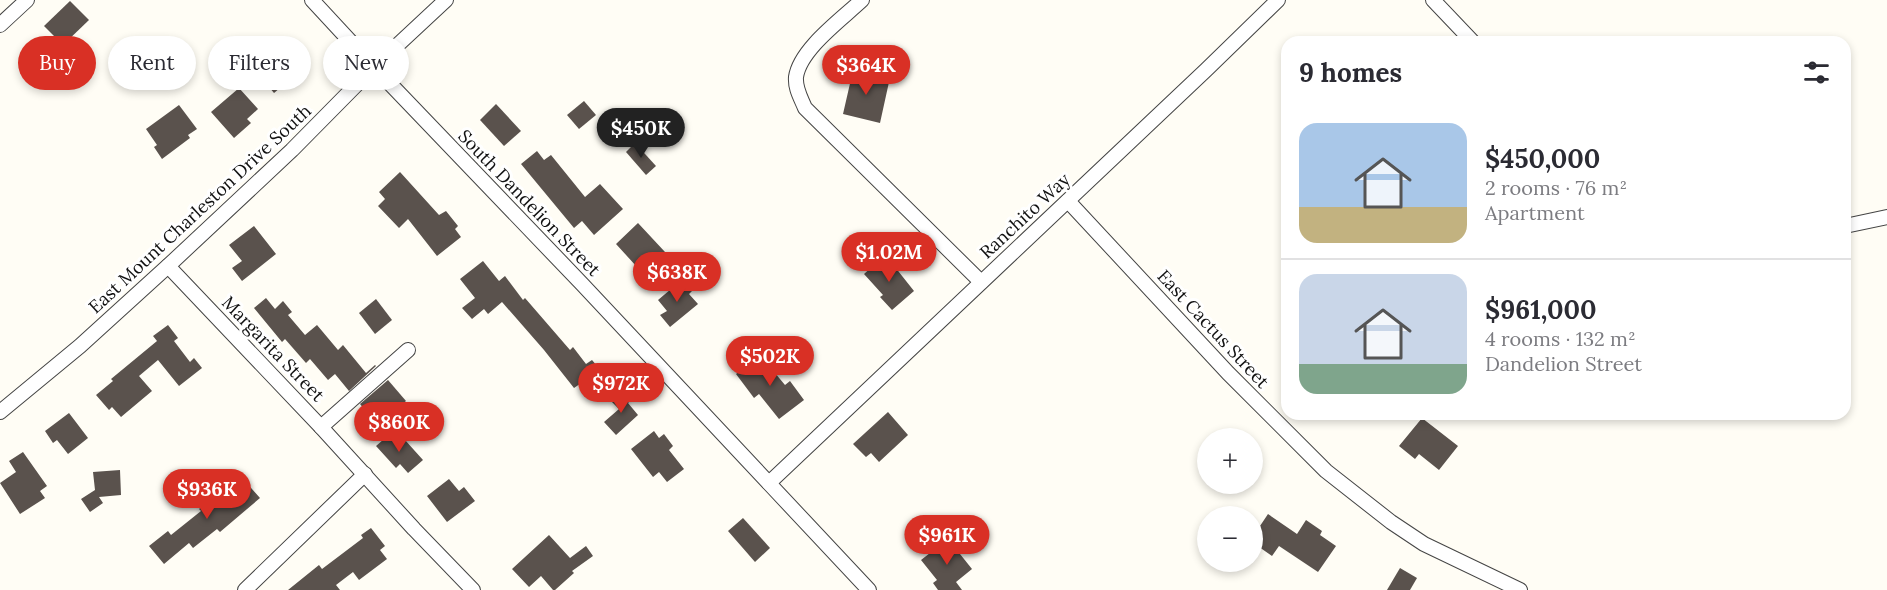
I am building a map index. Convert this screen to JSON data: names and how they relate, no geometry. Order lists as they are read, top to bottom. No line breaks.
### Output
{"streets":{"street":["South Dandelion Street","East Mount Charleston Drive South","Ranchito Way","East Cactus Street","Margarita Street"]},"crossings":[["South Dandelion Street","Ranchito Way"],["East Mount Charleston Drive South","Margarita Street"],["Ranchito Way","East Cactus Street"]],"page":{"chip":["Buy","Rent","Filters","New"],"heading":"9 homes","price":["$364K","$450K","$1.02M","$638K","$502K","$972K","$860K","$936K","$961K"],"list":[{"name":"$450,000","note":"2 rooms · 76 m² · Apartment"},{"name":"$961,000","note":"4 rooms · 132 m² · Dandelion Street"}],"map_buttons":["+","−"]}}
